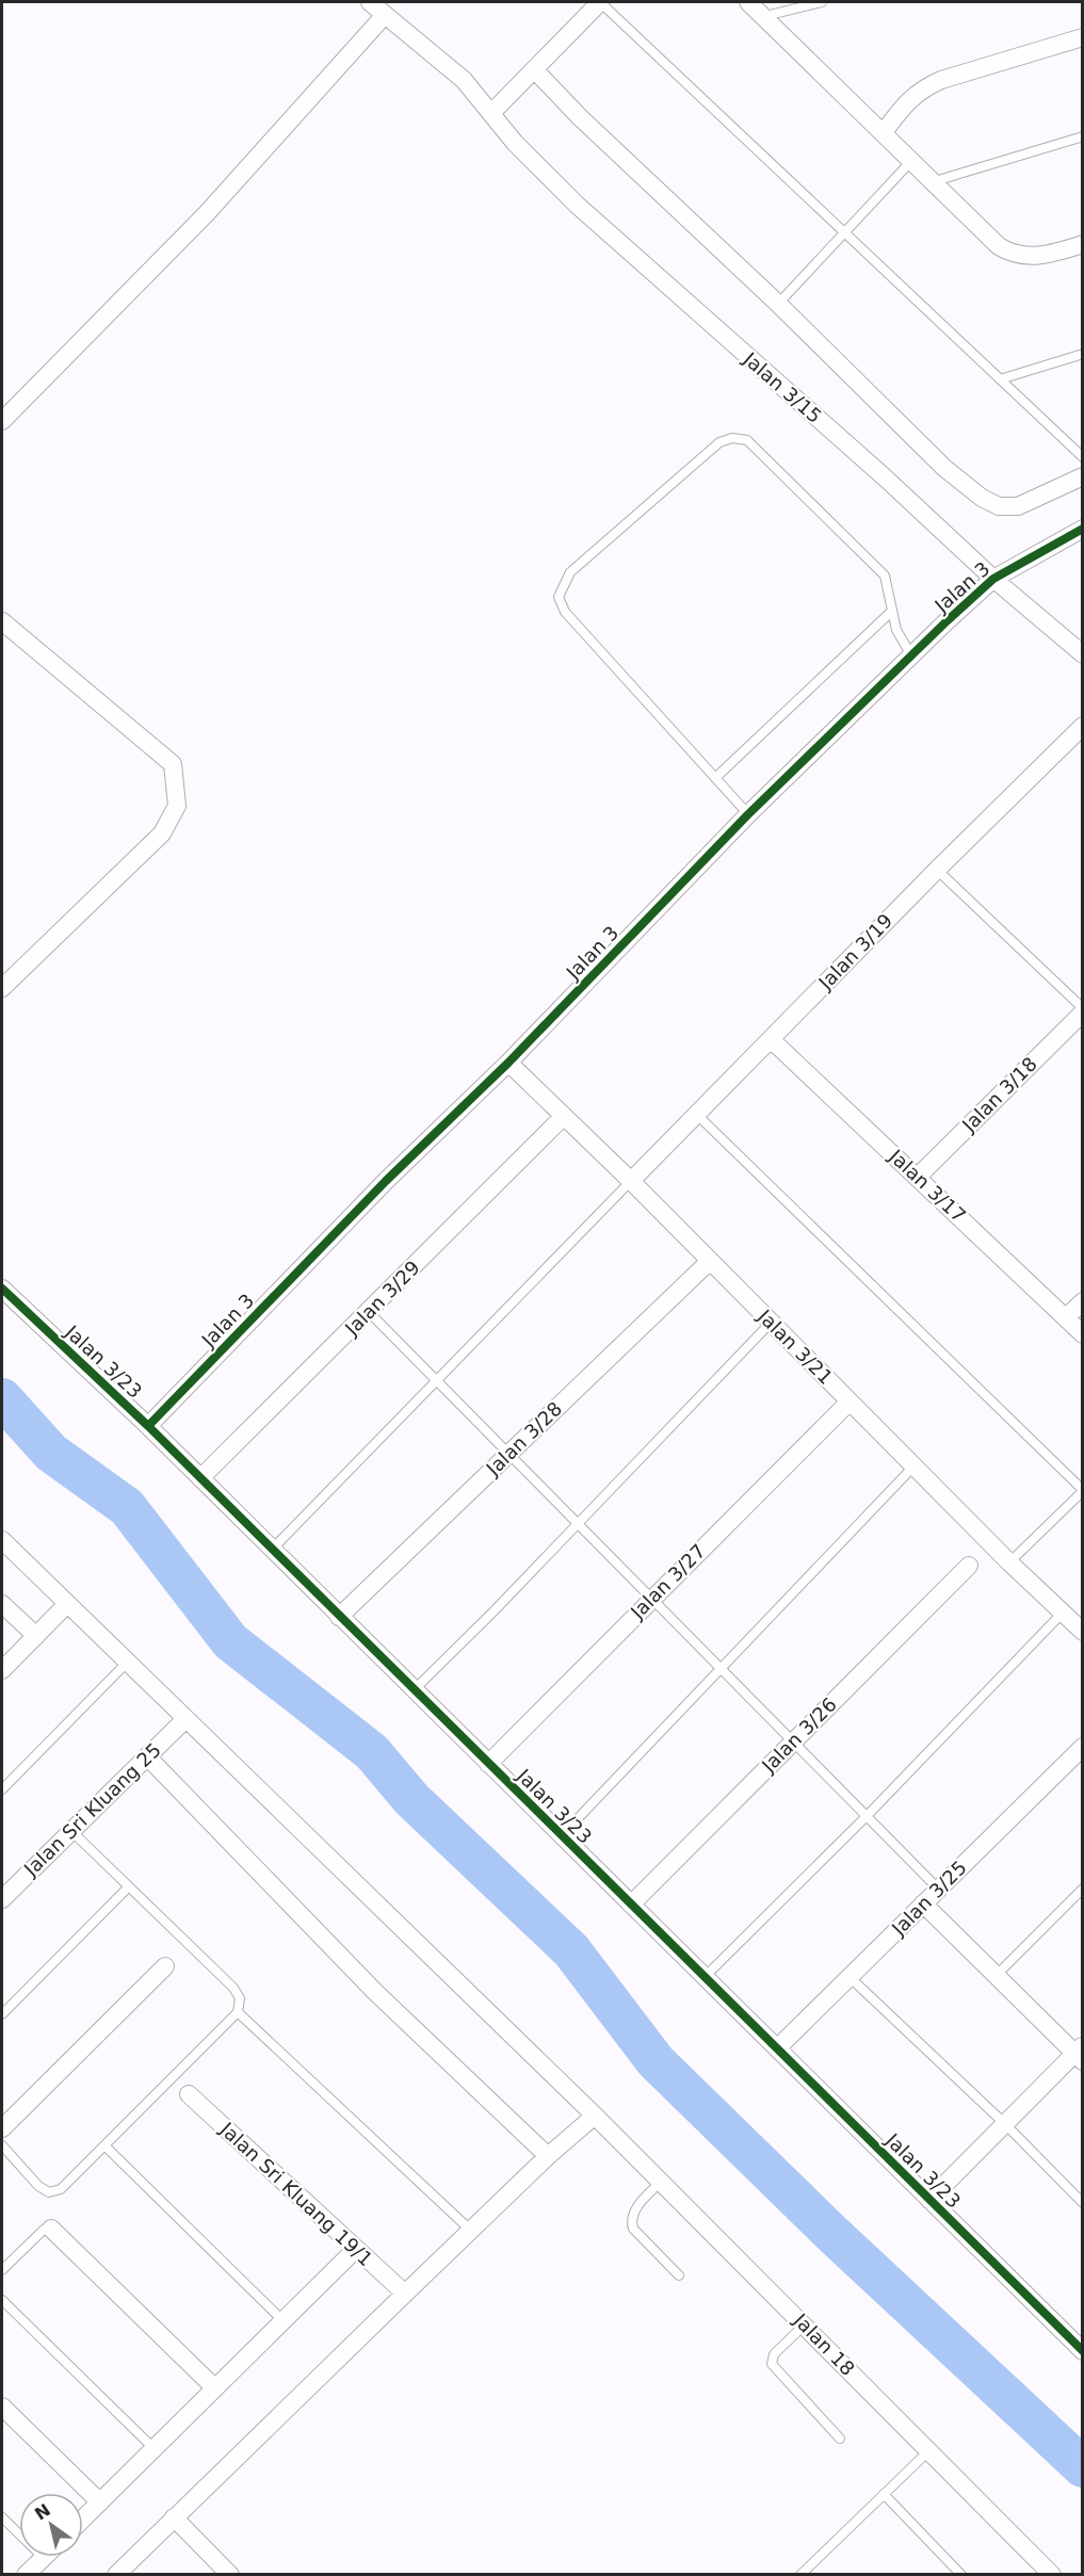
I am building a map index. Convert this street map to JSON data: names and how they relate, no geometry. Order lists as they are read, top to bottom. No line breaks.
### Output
{"streets":{"street":["Jalan 3/15","Jalan 3","Jalan 3/19","Jalan 3/18","Jalan 3/17","Jalan 3/29","Jalan 3/21","Jalan 3/23","Jalan 3/28","Jalan 3/27","Jalan 3/26","Jalan Sri Kluang 25","Jalan 3/25","Jalan Sri Kluang 19/1","Jalan 18"]},"crossings":[["Jalan 3/15","Jalan 3"],["Jalan 3","Jalan 3/21"],["Jalan 3","Jalan 3/23"],["Jalan 3/19","Jalan 3/17"],["Jalan 3/19","Jalan 3/21"],["Jalan 3/18","Jalan 3/17"],["Jalan 3/29","Jalan 3/21"],["Jalan 3/29","Jalan 3/23"],["Jalan 3/21","Jalan 3/28"],["Jalan 3/21","Jalan 3/27"],["Jalan 3/23","Jalan 3/28"],["Jalan 3/23","Jalan 3/27"],["Jalan 3/23","Jalan 3/26"],["Jalan 3/23","Jalan 3/25"],["Jalan Sri Kluang 25","Jalan 18"]],"north":"top left"}
